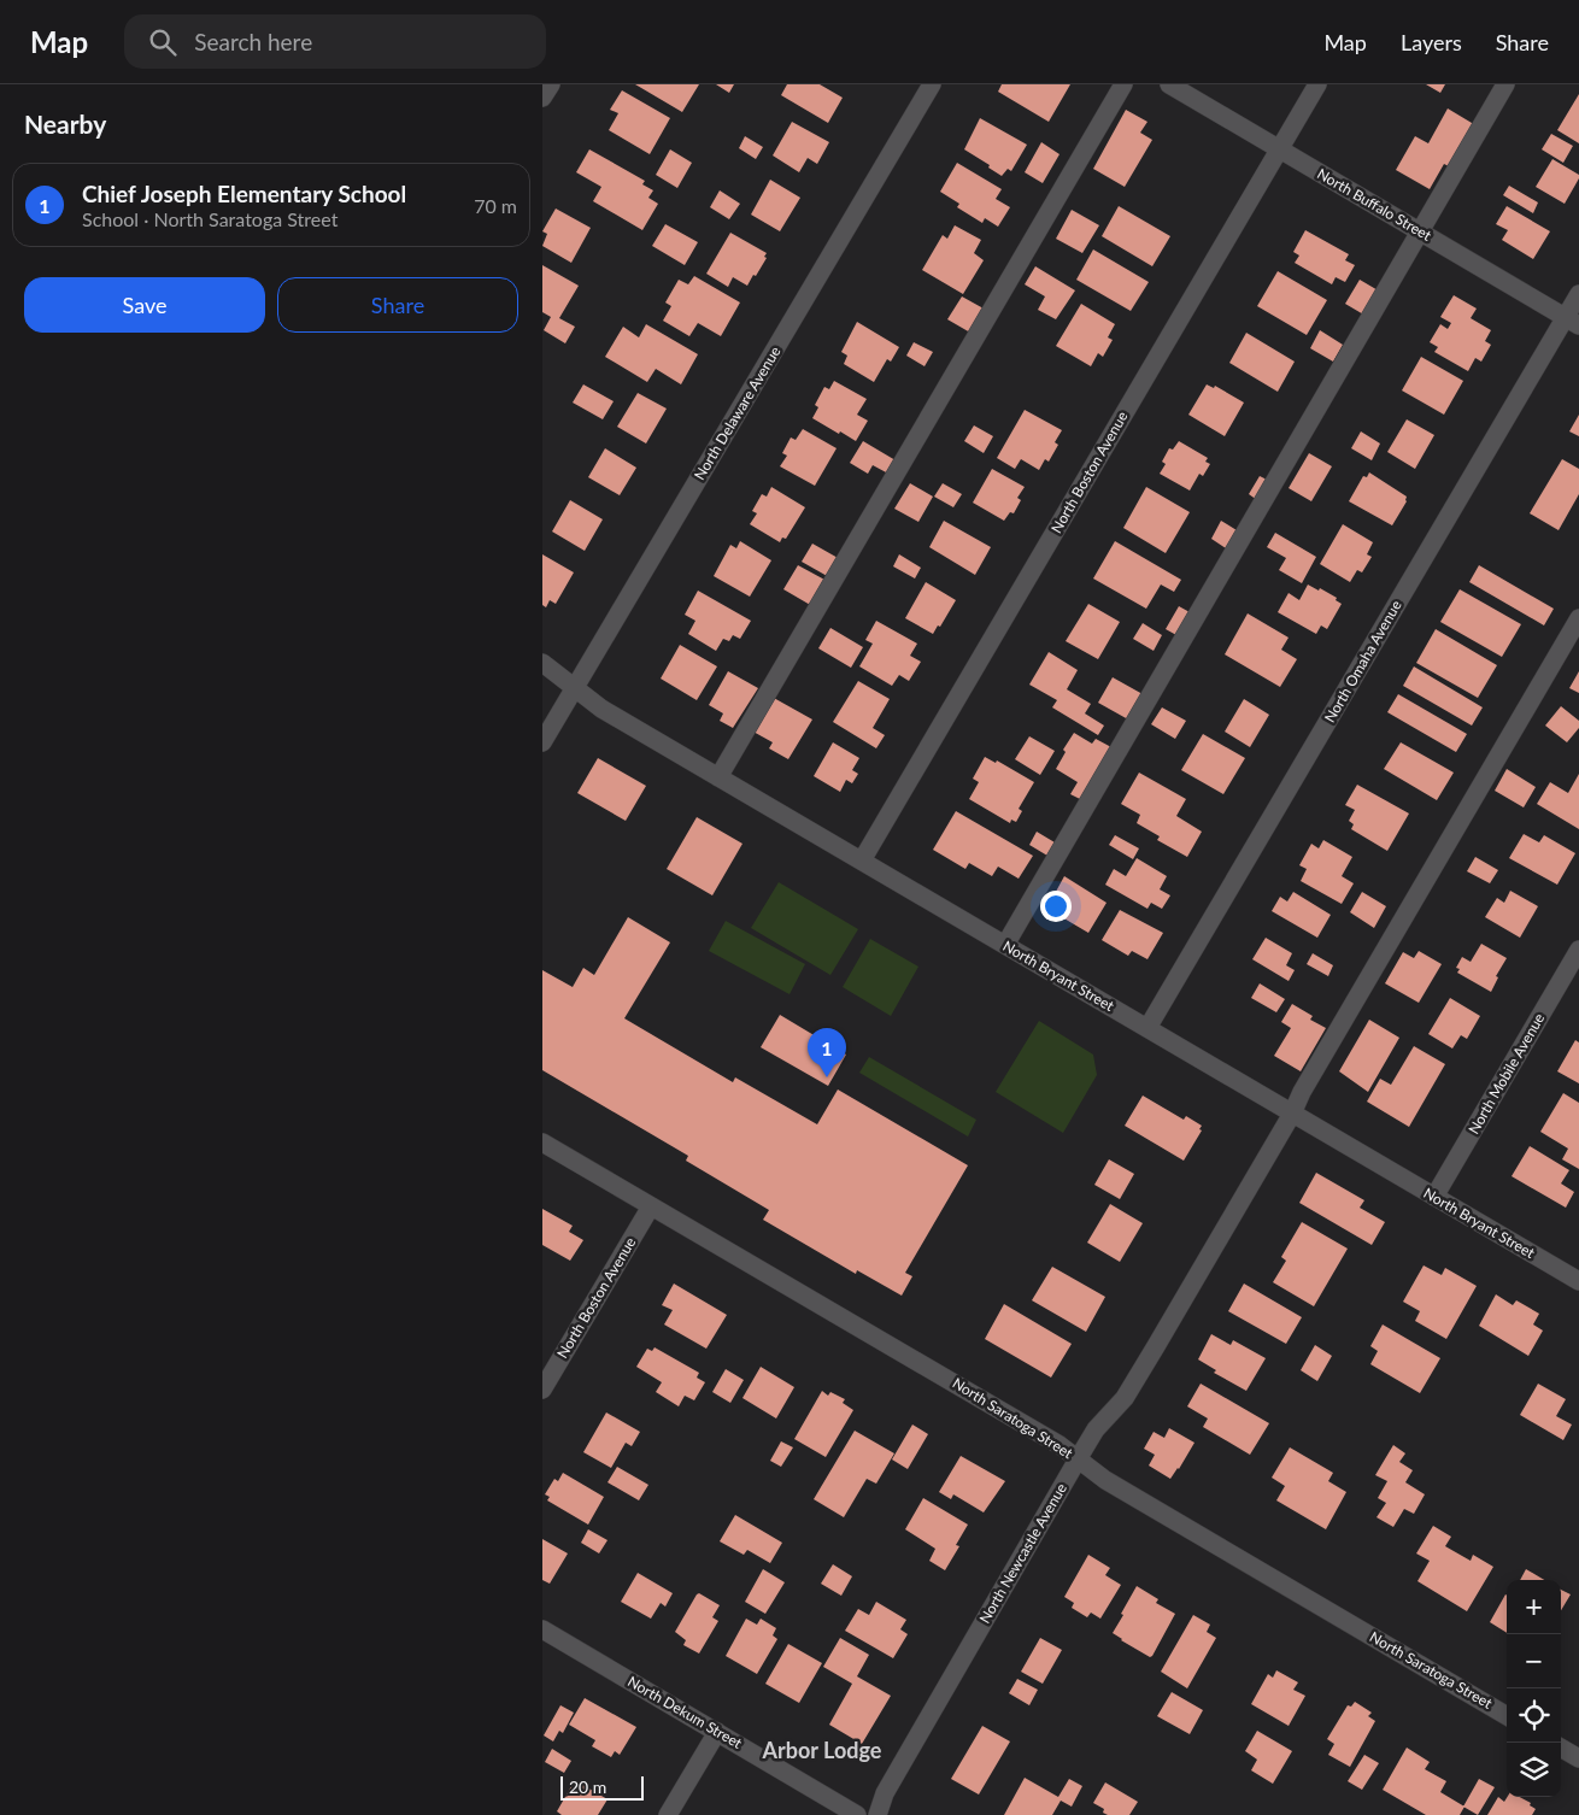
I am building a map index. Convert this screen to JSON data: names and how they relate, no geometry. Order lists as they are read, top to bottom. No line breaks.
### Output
{"streets":{"street":["North Buffalo Street","North Delaware Avenue","North Boston Avenue","North Omaha Avenue","North Bryant Street","North Mobile Avenue","North Saratoga Street","North Newcastle Avenue","North Dekum Street"]},"crossings":[["North Buffalo Street","North Boston Avenue"],["North Buffalo Street","North Omaha Avenue"],["North Delaware Avenue","North Bryant Street"],["North Boston Avenue","North Bryant Street"],["North Boston Avenue","North Saratoga Street"],["North Omaha Avenue","North Bryant Street"],["North Bryant Street","North Mobile Avenue"],["North Bryant Street","North Newcastle Avenue"],["North Saratoga Street","North Newcastle Avenue"]],"districts":["Arbor Lodge"],"scale_bar":"20 m","page":{"header":"Map","search":"Search here","nav":["Map","Layers","Share"],"heading":"Nearby","list":[{"mark":"1","name":"Chief Joseph Elementary School","note":"School · North Saratoga Street","value":"70 m"}],"buttons":["Save","Share"],"pins":"1","map_buttons":["+","−"],"scale":"20 m"}}
